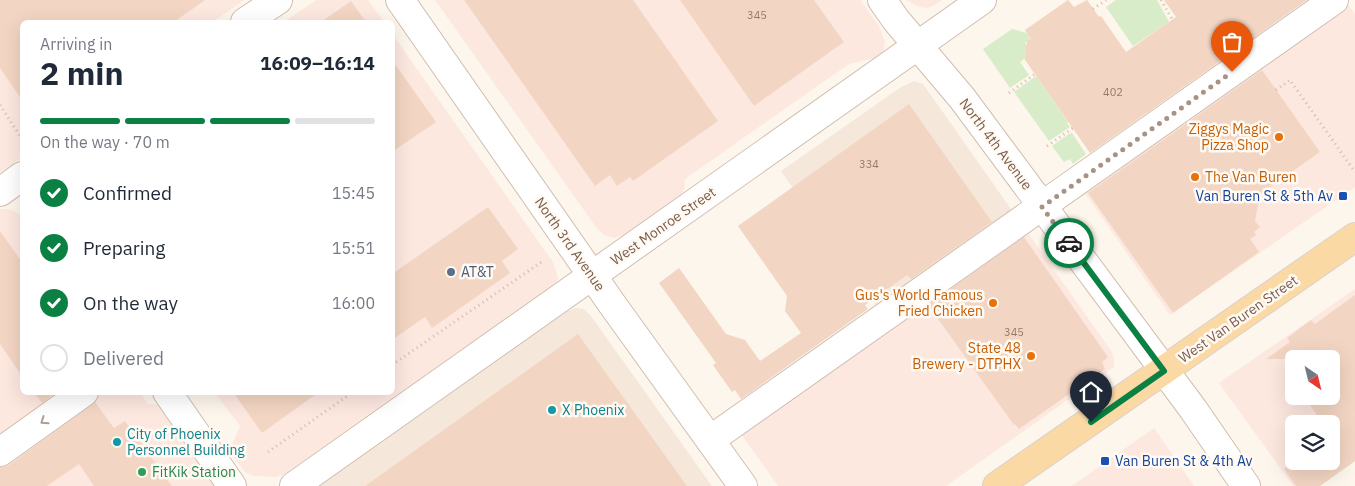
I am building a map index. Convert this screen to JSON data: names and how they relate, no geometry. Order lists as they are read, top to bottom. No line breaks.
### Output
{"streets":{"main road":["West Van Buren Street"],"street":["North 4th Avenue","West Monroe Street","North 3rd Avenue"]},"crossings":[["North 4th Avenue","West Monroe Street"],["North 4th Avenue","West Van Buren Street"],["West Monroe Street","North 3rd Avenue"]],"places":{"other":["Ziggys Magic Pizza Shop","The Van Buren","AT&T","Gus's World Famous Fried Chicken","State 48 Brewery - DTPHX","X Phoenix","City of Phoenix Personnel Building","FitKik Station"],"transit":["Van Buren St & 5th Av","Van Buren St & 4th Av"]},"house_numbers":["345","402","334","345"],"north":"bottom right","page":{"heading":["2 min","Arriving in","16:09–16:14"],"bar":"On the way · 70 m","list":[["Confirmed","15:45"],["Preparing","15:51"],["On the way","16:00"],"Delivered"]}}
